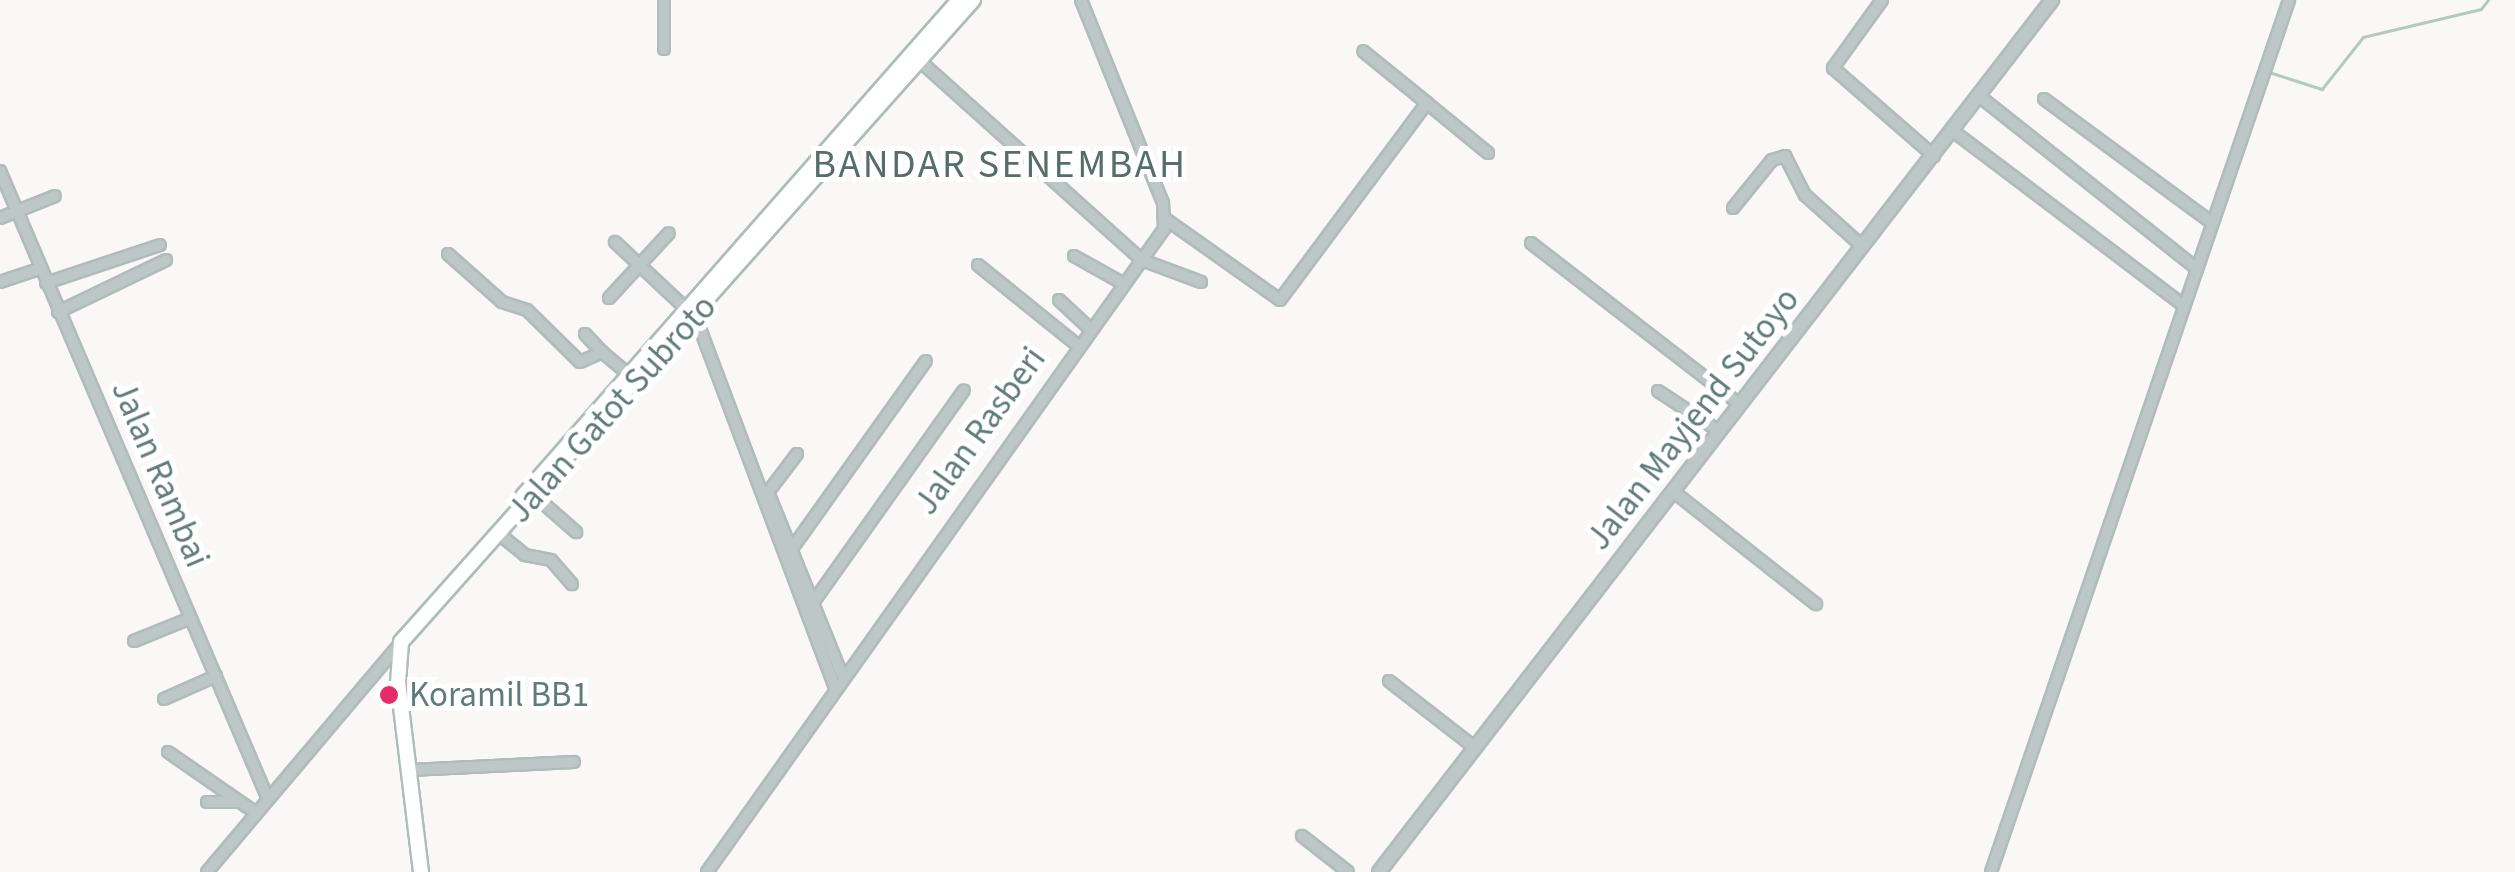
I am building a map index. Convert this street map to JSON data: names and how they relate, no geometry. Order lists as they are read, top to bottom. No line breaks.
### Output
{"streets":{"main road":["Jalan Gatot Subroto"],"street":["Jalan Mayjend Sutoyo","Jalan Rasberi","Jalan Rambai"]},"districts":["BANDAR SENEMBAH"],"places":["Koramil BB1"]}
